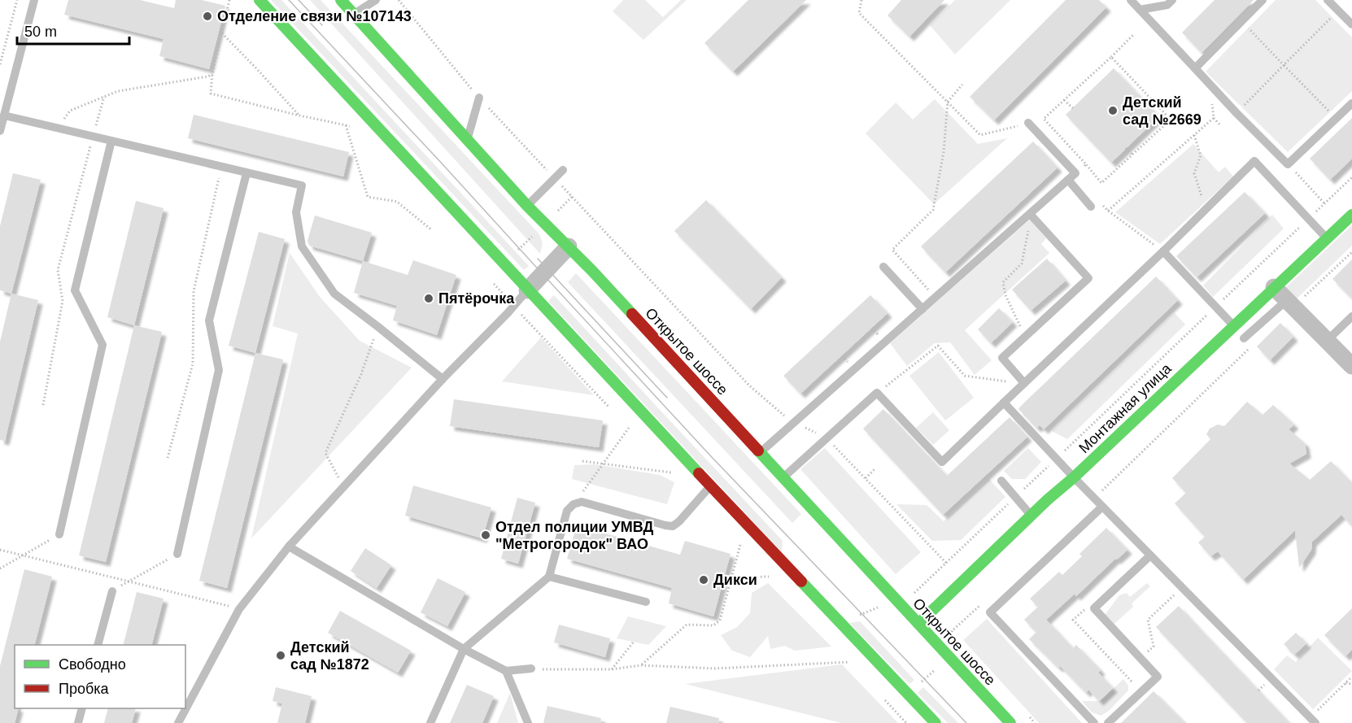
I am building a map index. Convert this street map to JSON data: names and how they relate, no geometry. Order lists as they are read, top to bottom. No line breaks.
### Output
{"streets":{"street":["Открытое шоссе","Монтажная улица"]},"crossings":[["Открытое шоссе","Монтажная улица"]],"places":["Отделение связи №107143","Детский сад №2669","Пятёрочка","Отдел полиции УМВД \"Метрогородок\" ВАО","Дикси","Детский сад №1872"],"legend":["Свободно","Пробка"],"scale_bar":"50 m"}
